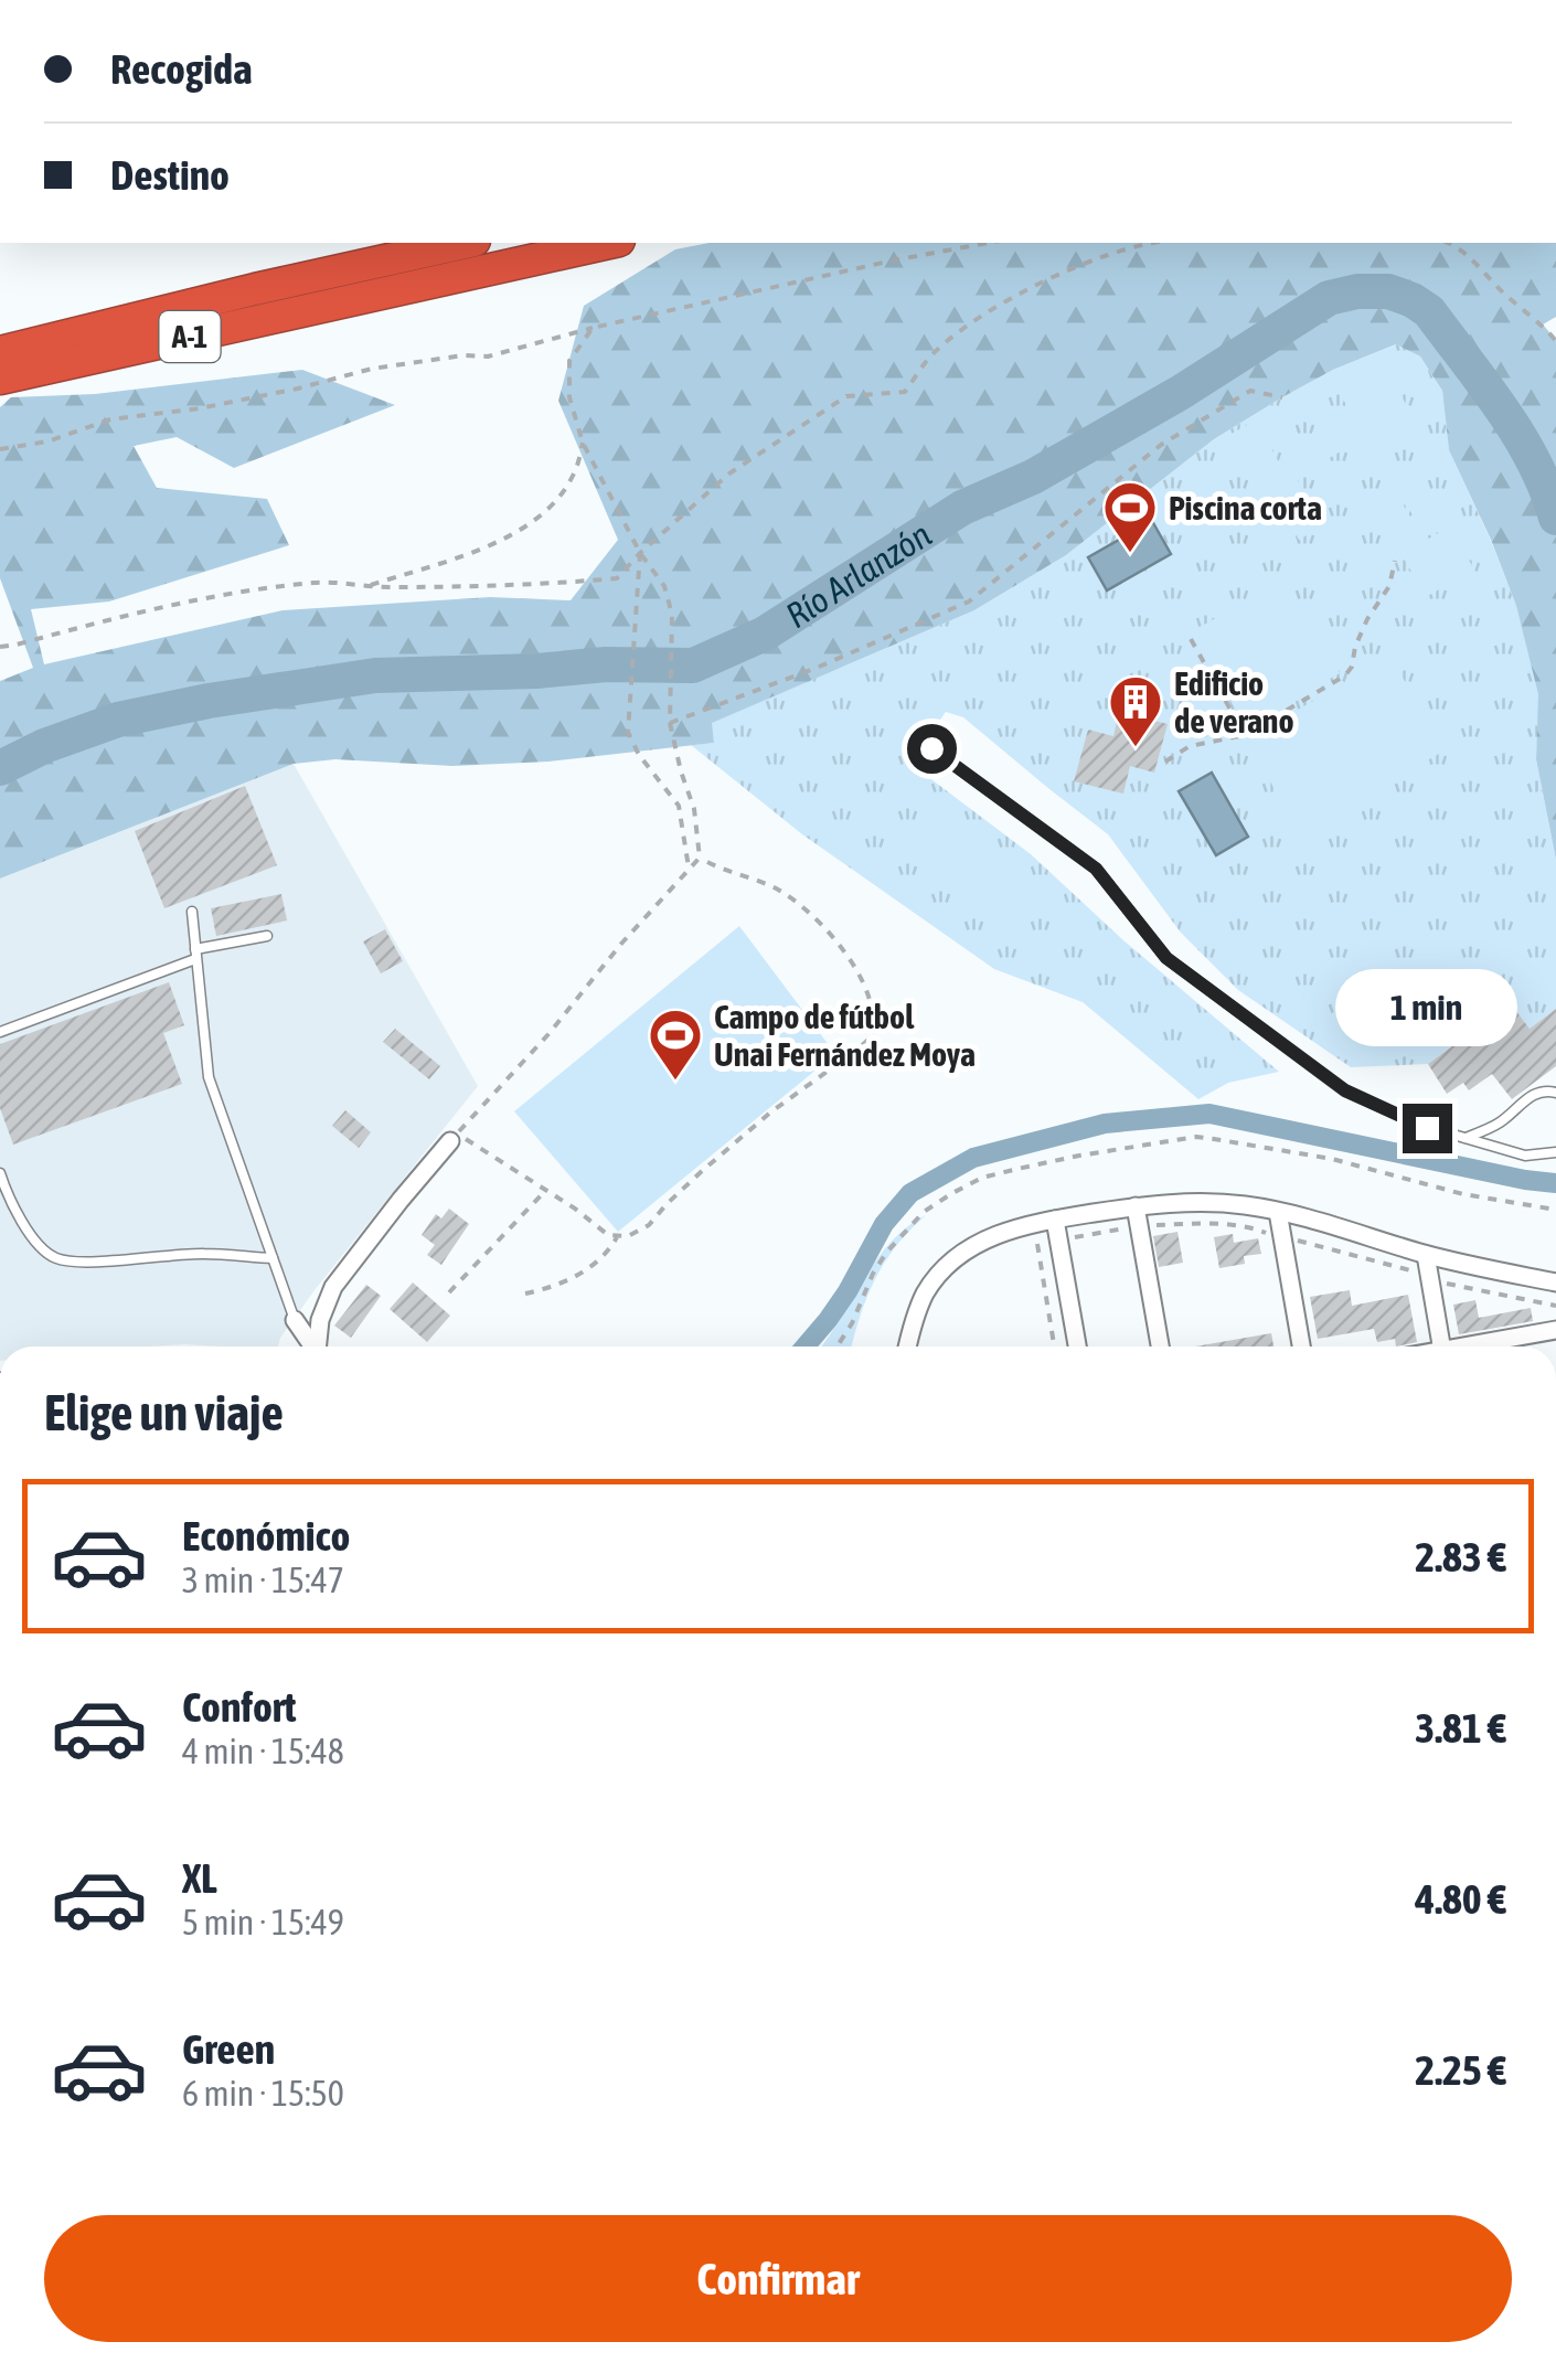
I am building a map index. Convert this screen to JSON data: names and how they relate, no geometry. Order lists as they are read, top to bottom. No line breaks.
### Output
{"streets":{"highway":["A-1"]},"water":["Río Arlanzón"],"places":{"sports":["Piscina corta","Campo de fútbol Unai Fernández Moya"],"building":["Edificio de verano"]},"page":{"banner":["Recogida","Destino"],"bubble":"1 min","heading":"Elige un viaje","list":[{"name":"Económico","note":"3 min · 15:47","value":"2.83 €"},{"name":"Confort","note":"4 min · 15:48","value":"3.81 €"},{"name":"XL","note":"5 min · 15:49","value":"4.80 €"},{"name":"Green","note":"6 min · 15:50","value":"2.25 €"}],"buttons":"Confirmar"}}
